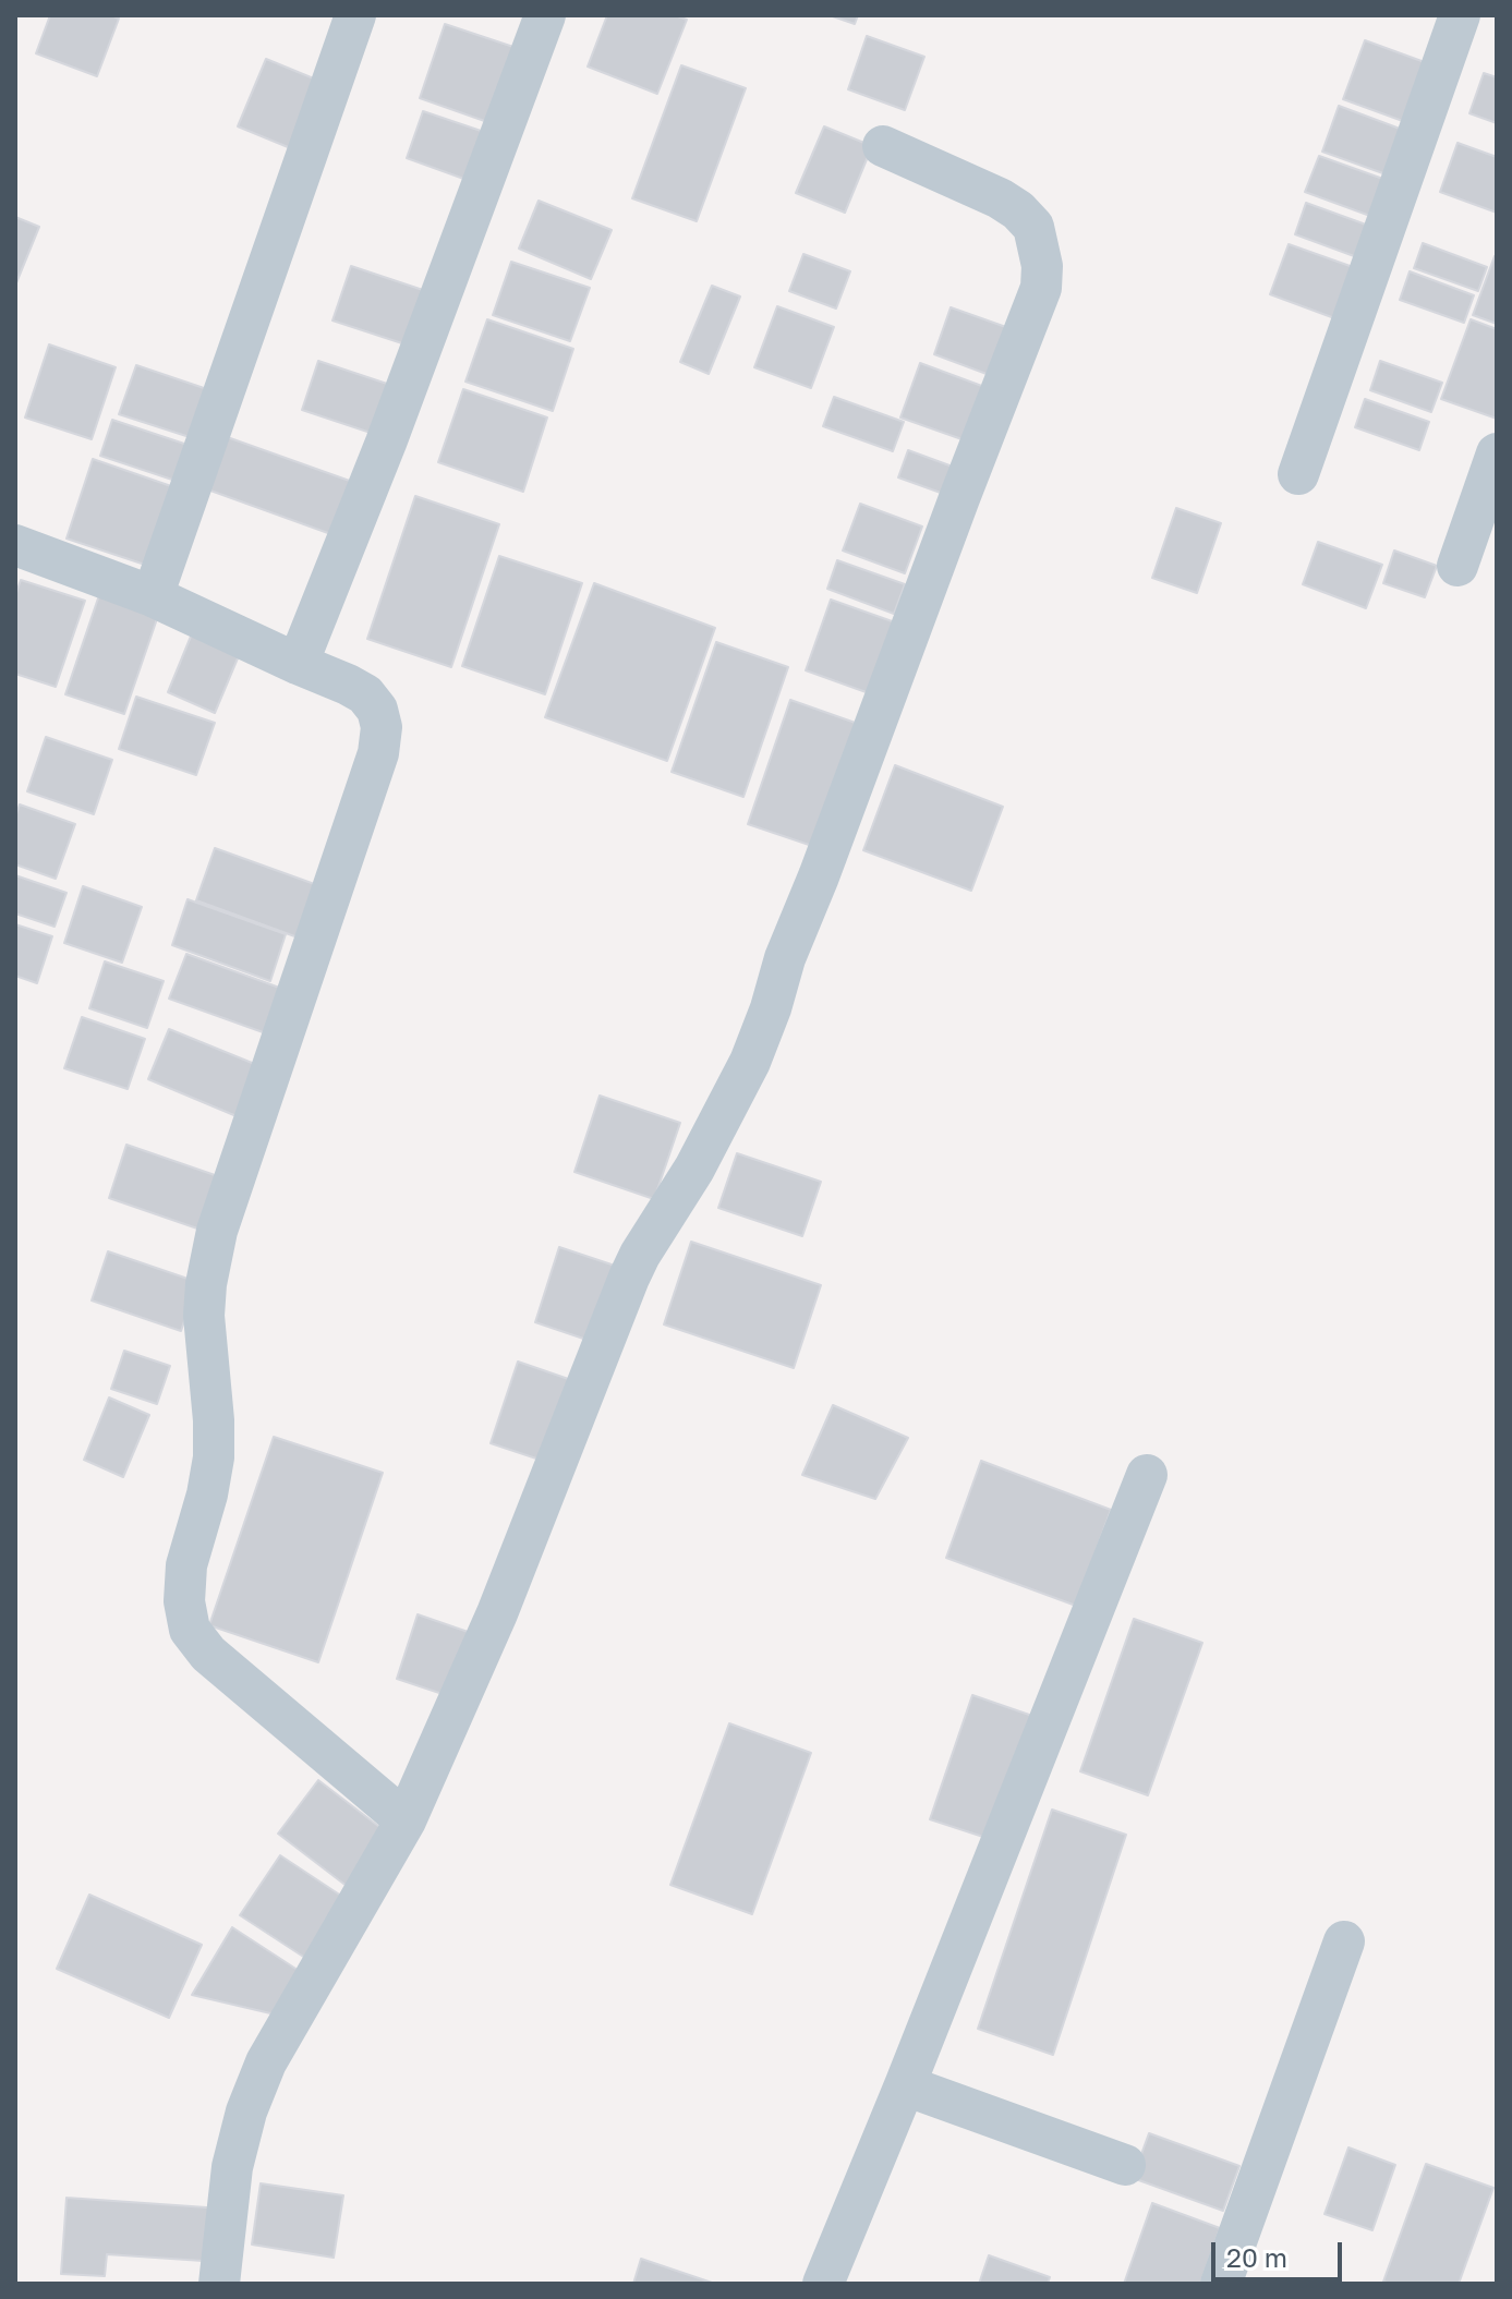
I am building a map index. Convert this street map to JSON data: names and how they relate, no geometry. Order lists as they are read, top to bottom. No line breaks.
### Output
{"scale_bar":"20 m"}
